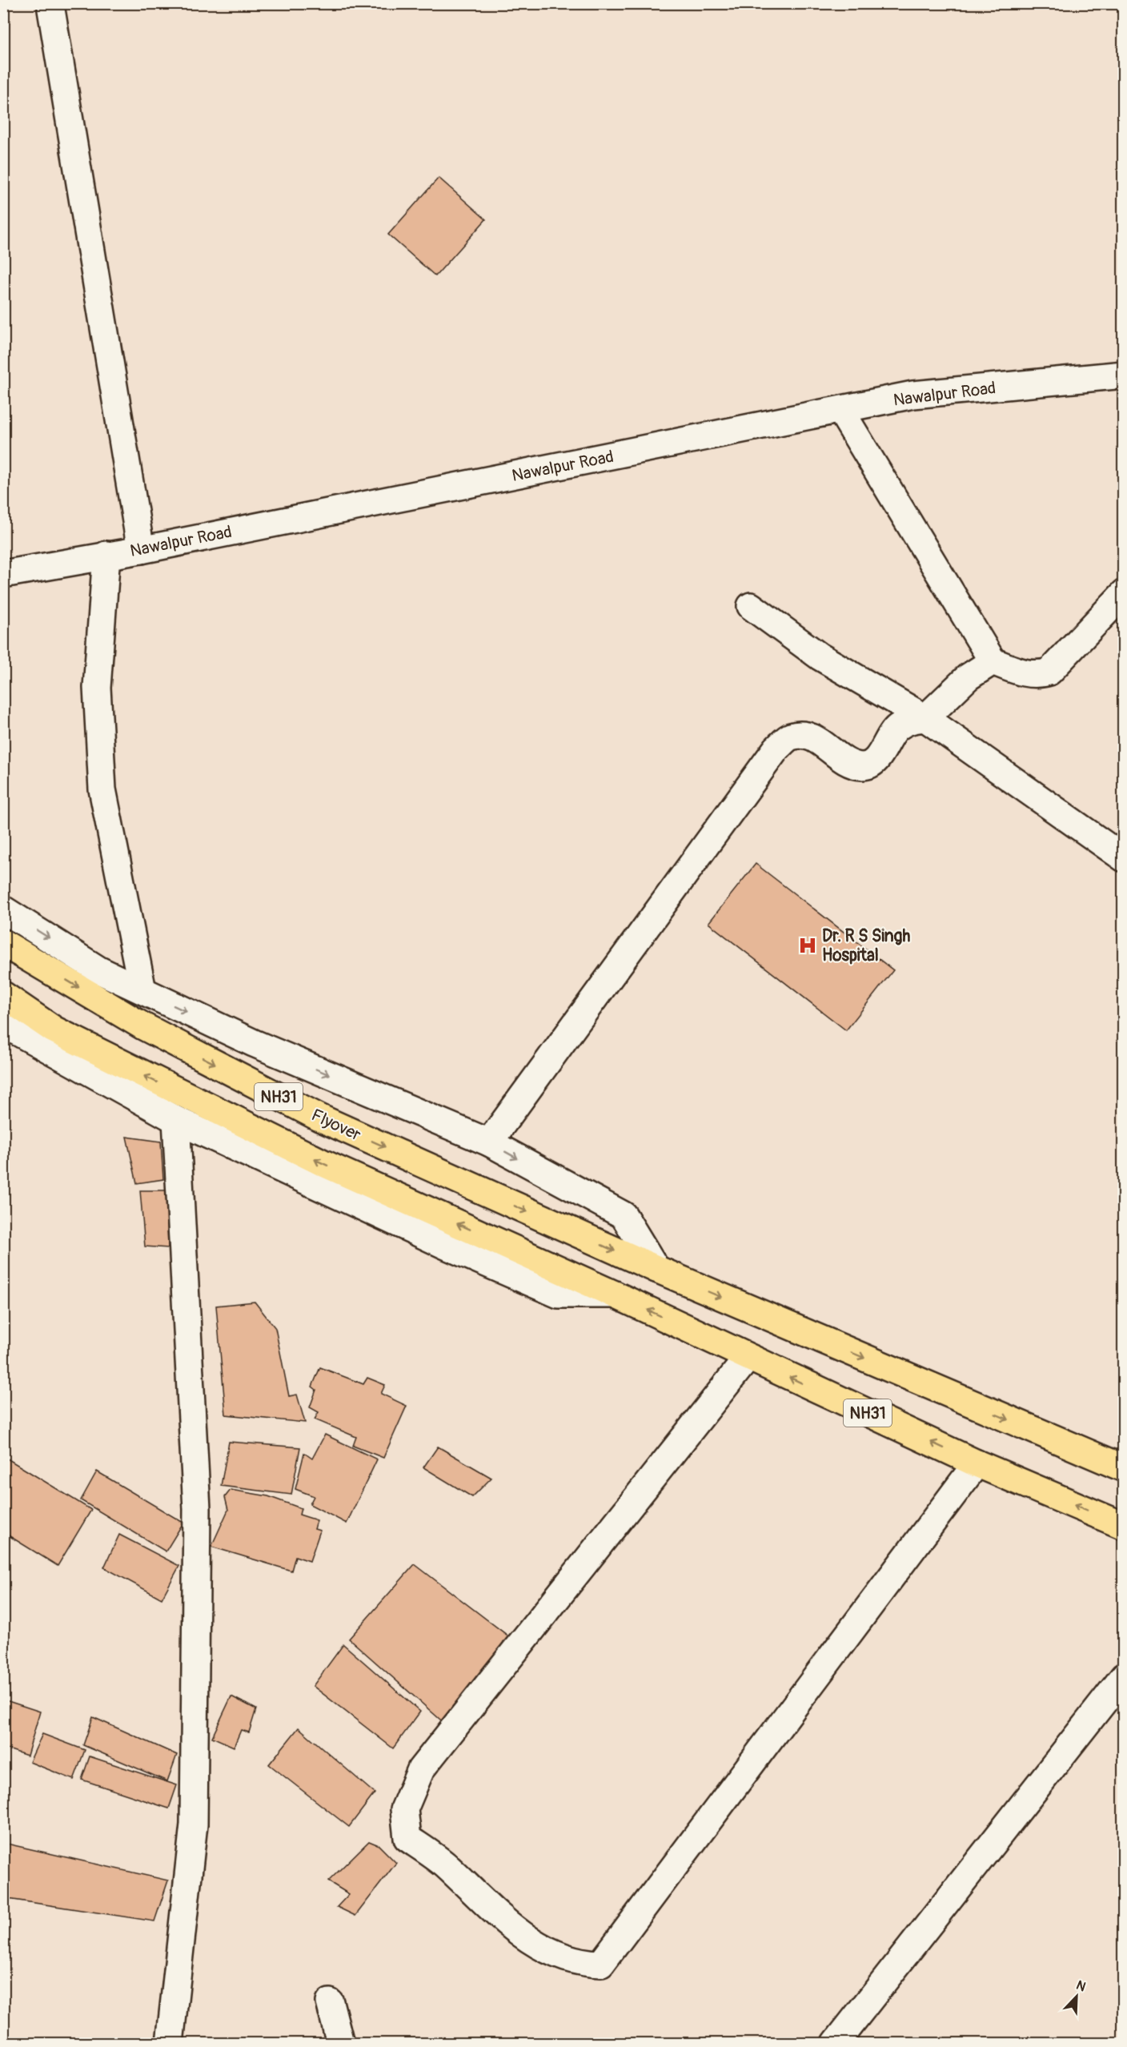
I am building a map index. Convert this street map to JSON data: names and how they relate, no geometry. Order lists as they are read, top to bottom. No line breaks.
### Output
{"streets":{"highway":["NH31","Flyover"],"street":["Nawalpur Road"]},"crossings":[["NH31","Flyover"]],"places":{"hospital":["Dr. R S Singh Hospital"]},"north":"top right"}
